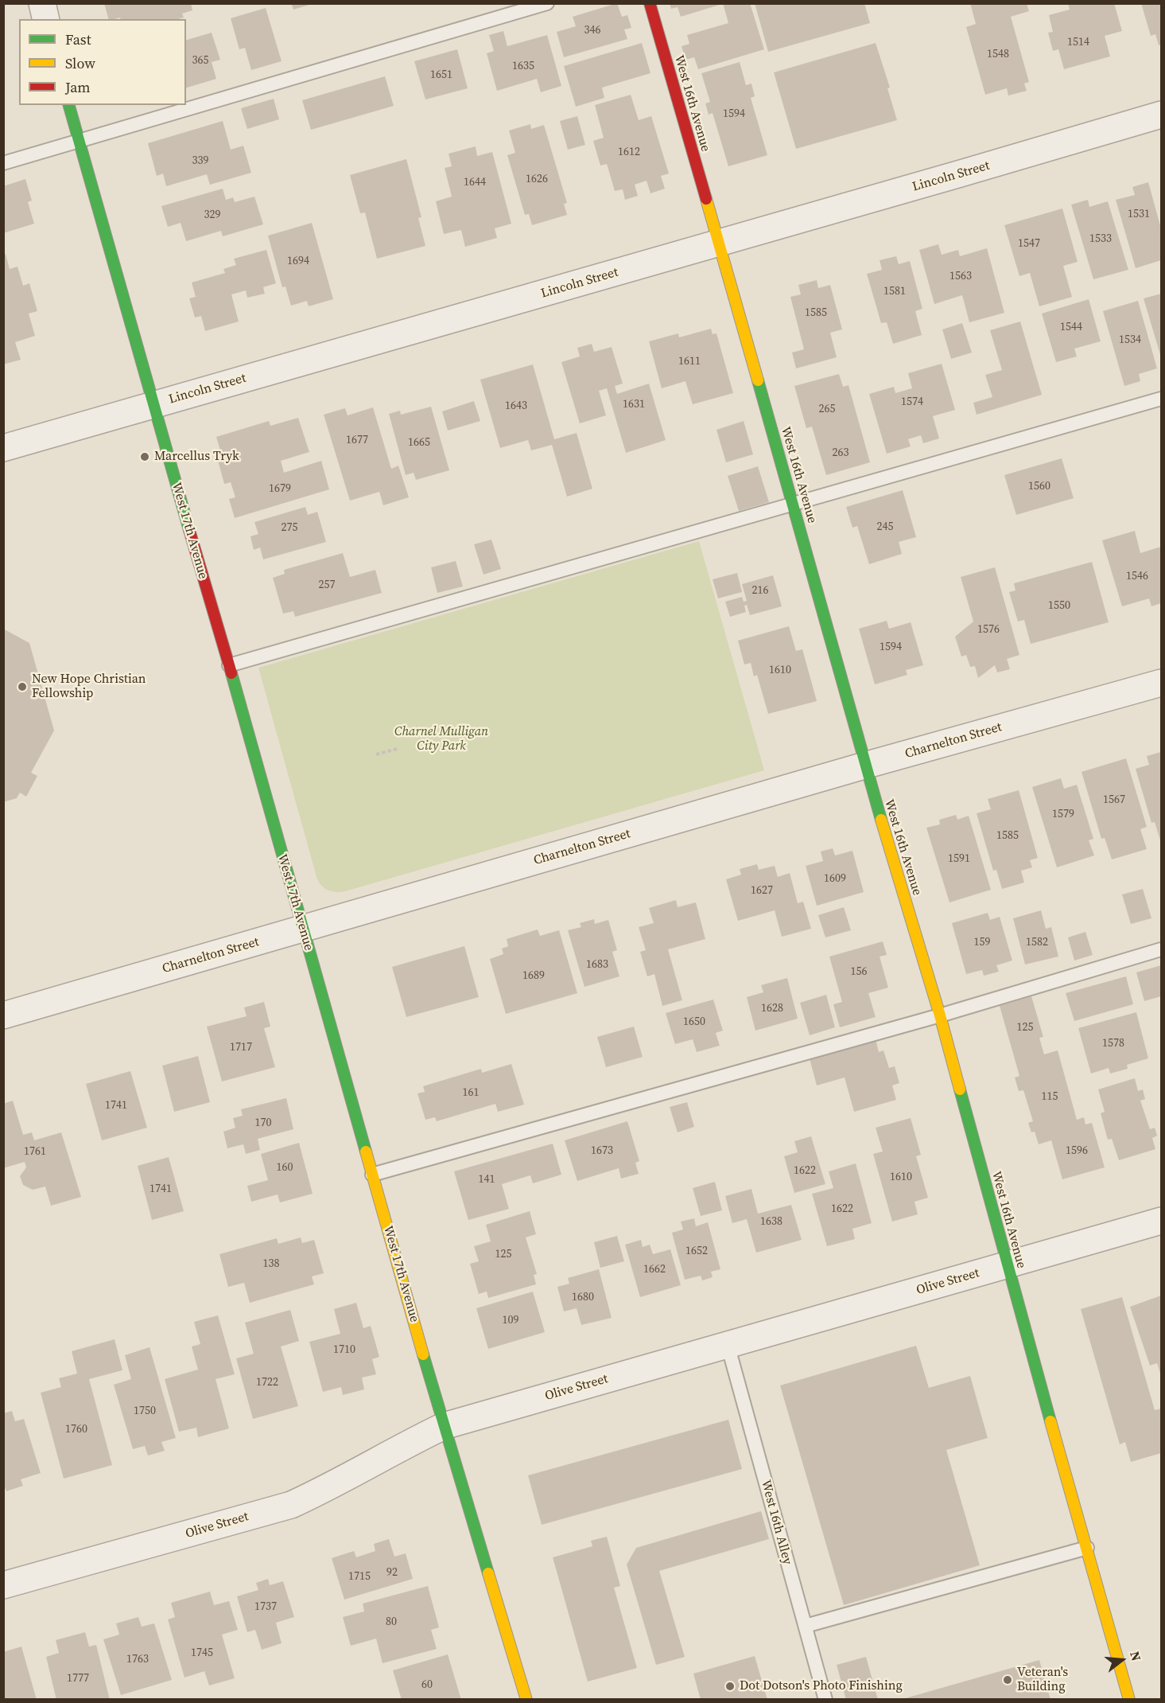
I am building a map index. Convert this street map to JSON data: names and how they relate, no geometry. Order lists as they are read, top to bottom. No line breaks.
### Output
{"streets":{"street":["West 16th Avenue","Lincoln Street","West 17th Avenue","Charnelton Street","Olive Street"],"lane":["West 16th Alley"]},"crossings":[["West 16th Avenue","Lincoln Street"],["West 16th Avenue","Charnelton Street"],["West 16th Avenue","Olive Street"],["Lincoln Street","West 17th Avenue"],["West 17th Avenue","Charnelton Street"],["West 17th Avenue","Olive Street"],["Olive Street","West 16th Alley"]],"parks":["Charnel Mulligan City Park"],"places":["Marcellus Tryk","New Hope Christian Fellowship","Veteran's Building","Dot Dotson's Photo Finishing"],"house_numbers":["346","1514","1548","365","1635","1651","1594","1612","339","1626","1644","1531","329","1533","1547","1694","1563","1581","1585","1544","1534","1611","1574","1631","1643","265","1677","1665","263","1560","1679","245","275","1546","257","216","1550","1576","1594","1610","1567","1579","1585","1591","1609","1627","159","1582","1683","156","1689","1628","1650","125","1578","1717","161","115","1741","170","1673","1596","1761","160","1622","1610","141","1741","1622","1638","1652","125","138","1662","1680","109","1710","1722","1750","1760","92","1715","1737","80","1745","1763","1777","60"],"legend":["Fast","Slow","Jam"],"north":"right"}
